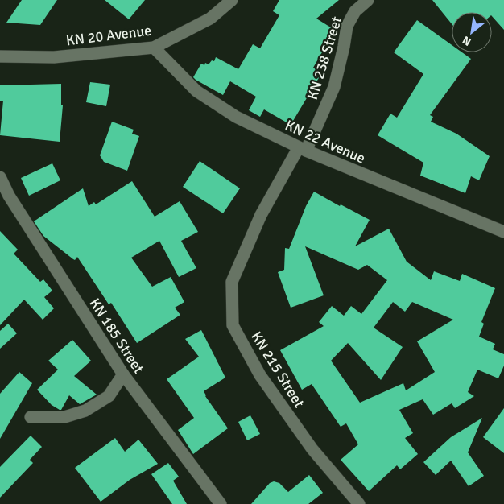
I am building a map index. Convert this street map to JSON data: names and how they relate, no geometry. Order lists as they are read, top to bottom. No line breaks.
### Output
{"streets":{"street":["KN 20 Avenue","KN 238 Street","KN 22 Avenue","KN 185 Street","KN 215 Street"]},"crossings":[["KN 20 Avenue","KN 22 Avenue"],["KN 238 Street","KN 22 Avenue"],["KN 238 Street","KN 215 Street"],["KN 22 Avenue","KN 215 Street"]],"north":"bottom left"}
